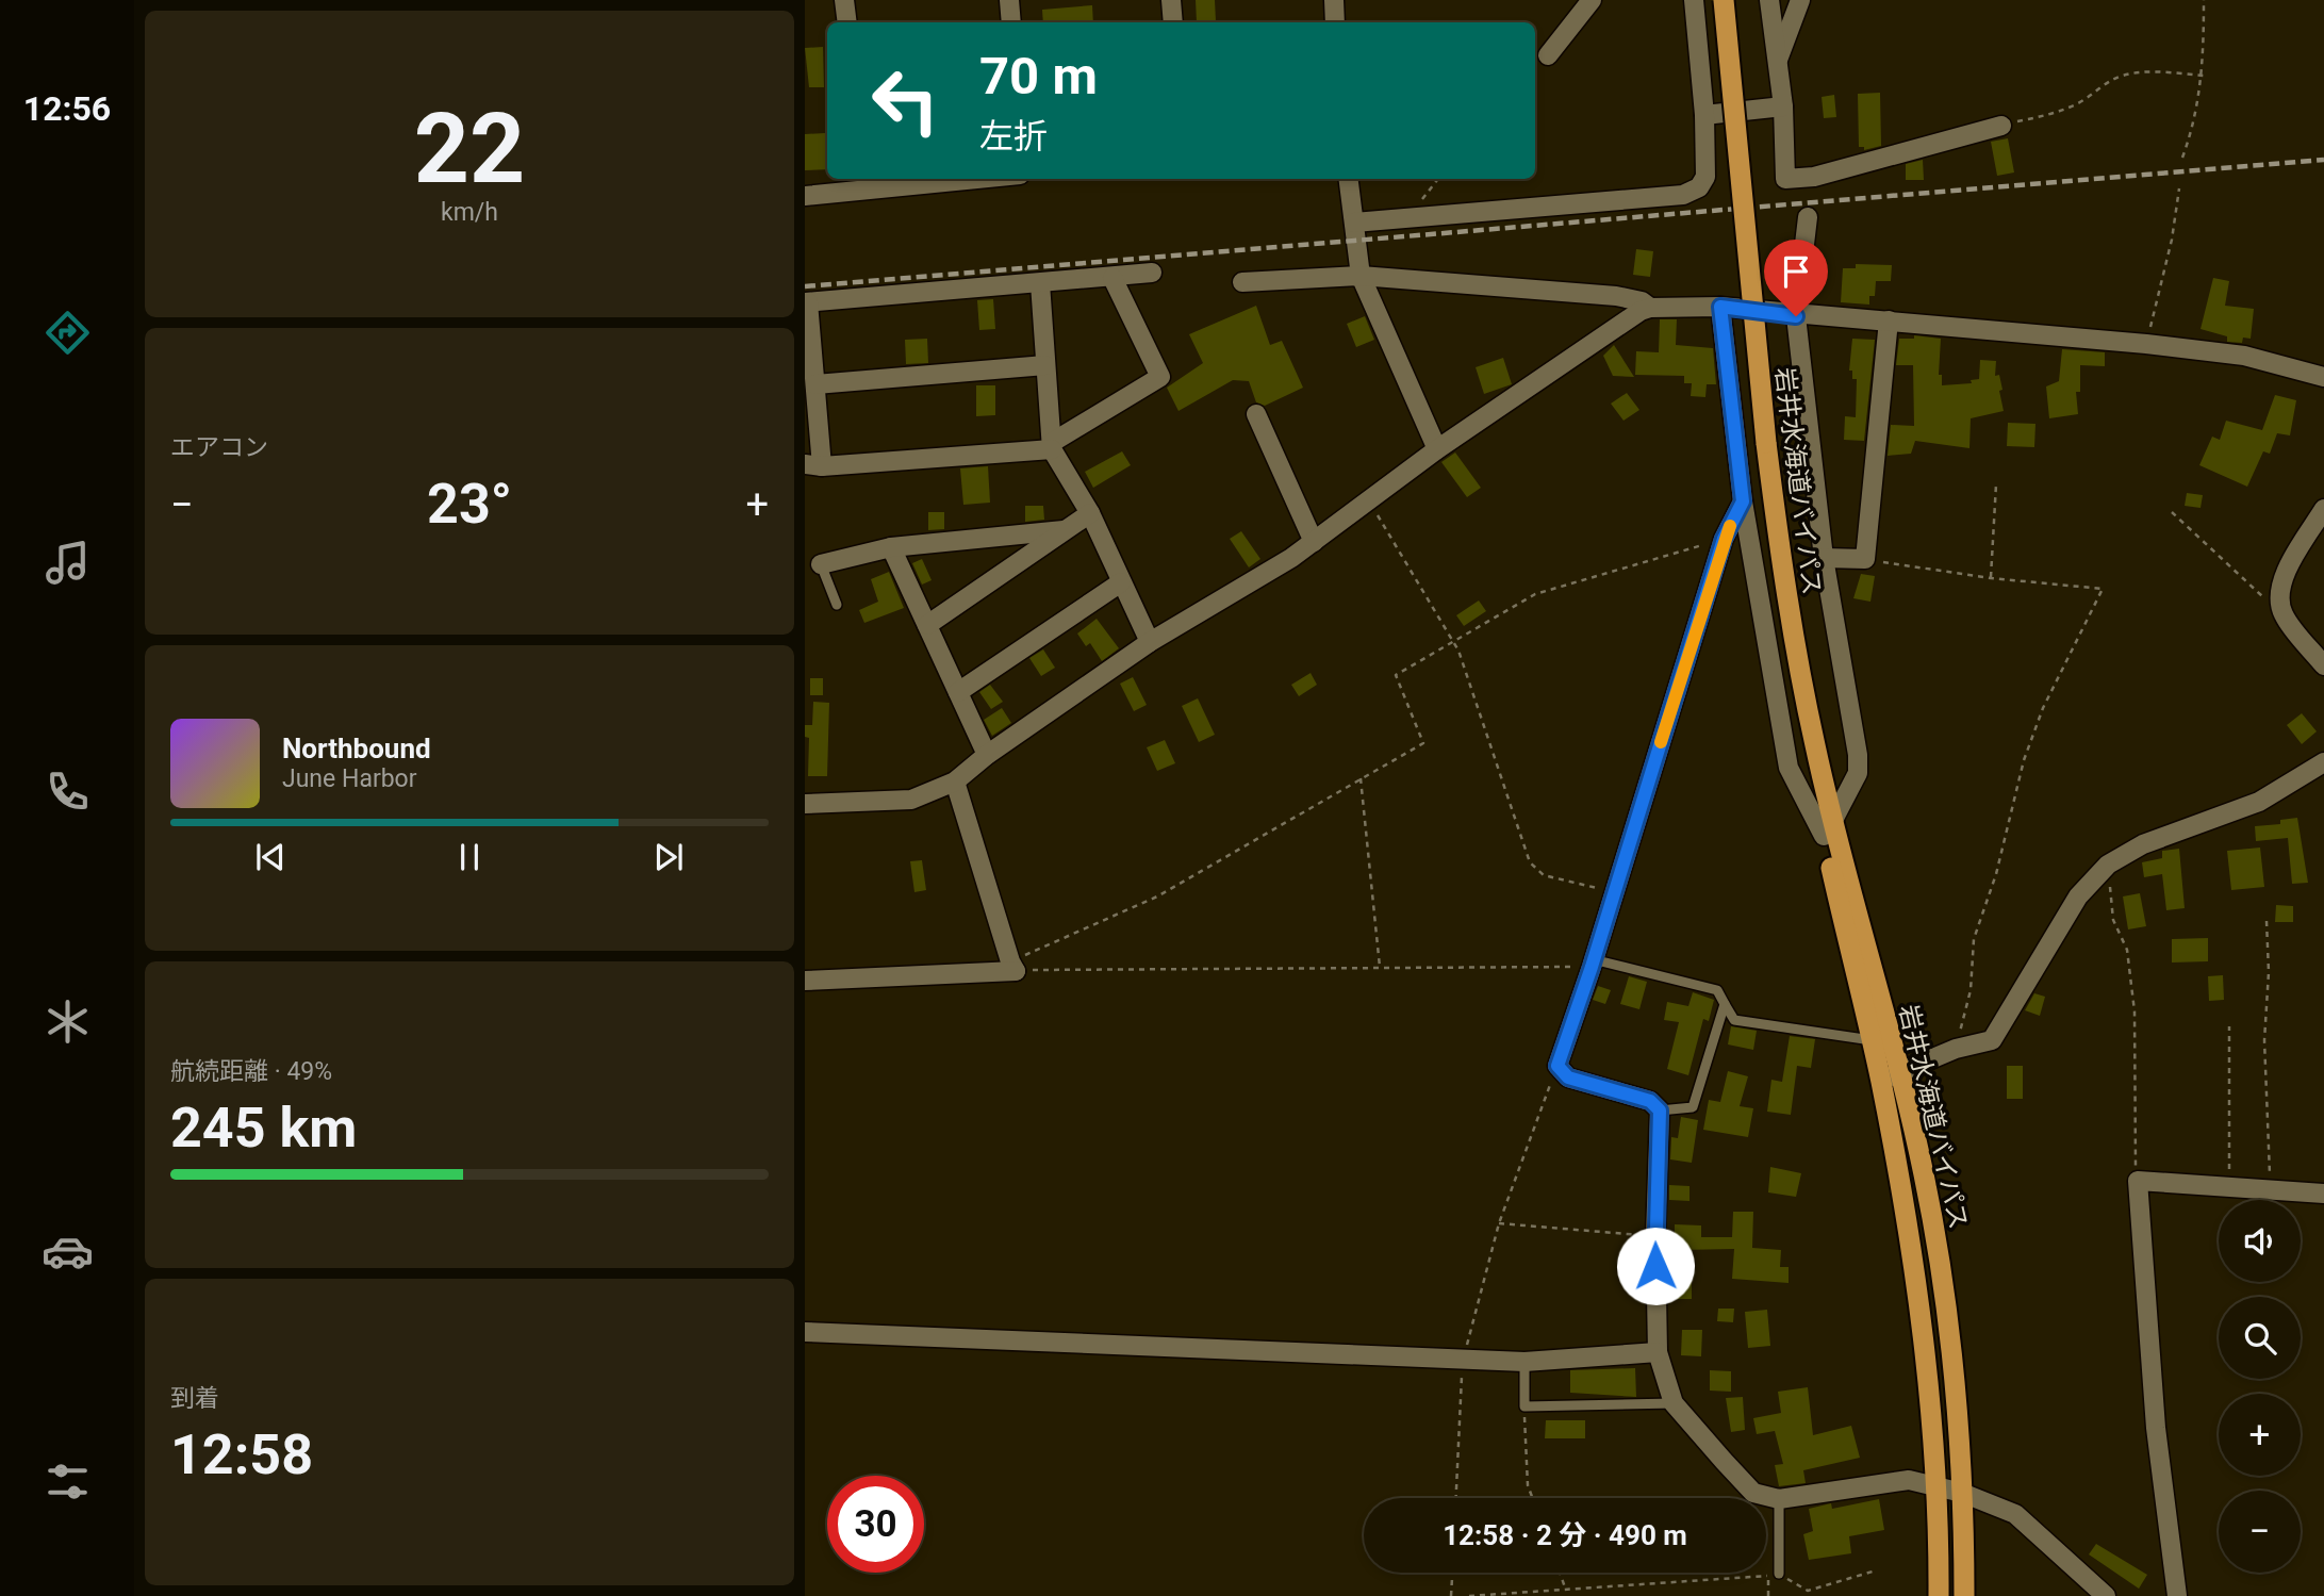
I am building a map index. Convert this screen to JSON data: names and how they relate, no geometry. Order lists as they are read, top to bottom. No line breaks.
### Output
{"streets":{"highway":["岩井水海道バイパス"]},"page":{"tabs":"12:56","tile":[["22","km/h"],"エアコン",["航続距離 · 49%","245 km"],["到着","12:58"]],"turn":["70 m","左折"],"heat":["−","23°","+"],"song":["Northbound","June Harbor"],"map_buttons":["+","−"],"limit":"30","trip":"12:58 · 2 分 · 490 m"}}
